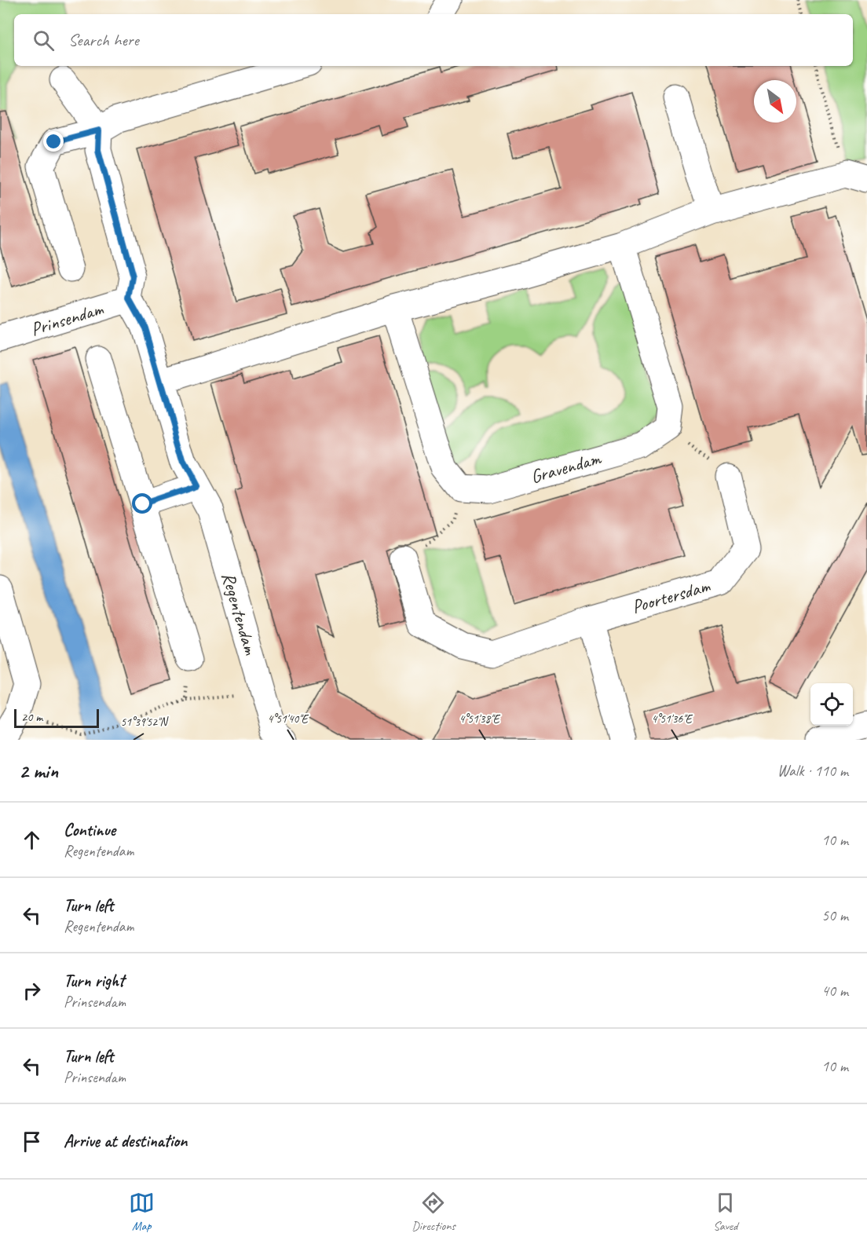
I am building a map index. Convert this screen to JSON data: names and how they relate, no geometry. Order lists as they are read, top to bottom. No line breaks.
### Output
{"streets":{"street":["Prinsendam","Gravendam","Poortersdam","Regentendam"]},"crossings":[["Prinsendam","Regentendam"]],"scale_bar":"20 m","north":"bottom right","page":{"search":"Search here","scale":"20 m","heading":["2 min","Walk · 110 m"],"list":[["Continue","Regentendam","10 m"],["Turn left","Regentendam","50 m"],["Turn right","Prinsendam","40 m"],["Turn left","Prinsendam","10 m"],"Arrive at destination"],"nav":["Map","Directions","Saved"]},"coordinates":["4°51'40\"E","4°51'38\"E","4°51'36\"E","51°39'52\"N"]}
